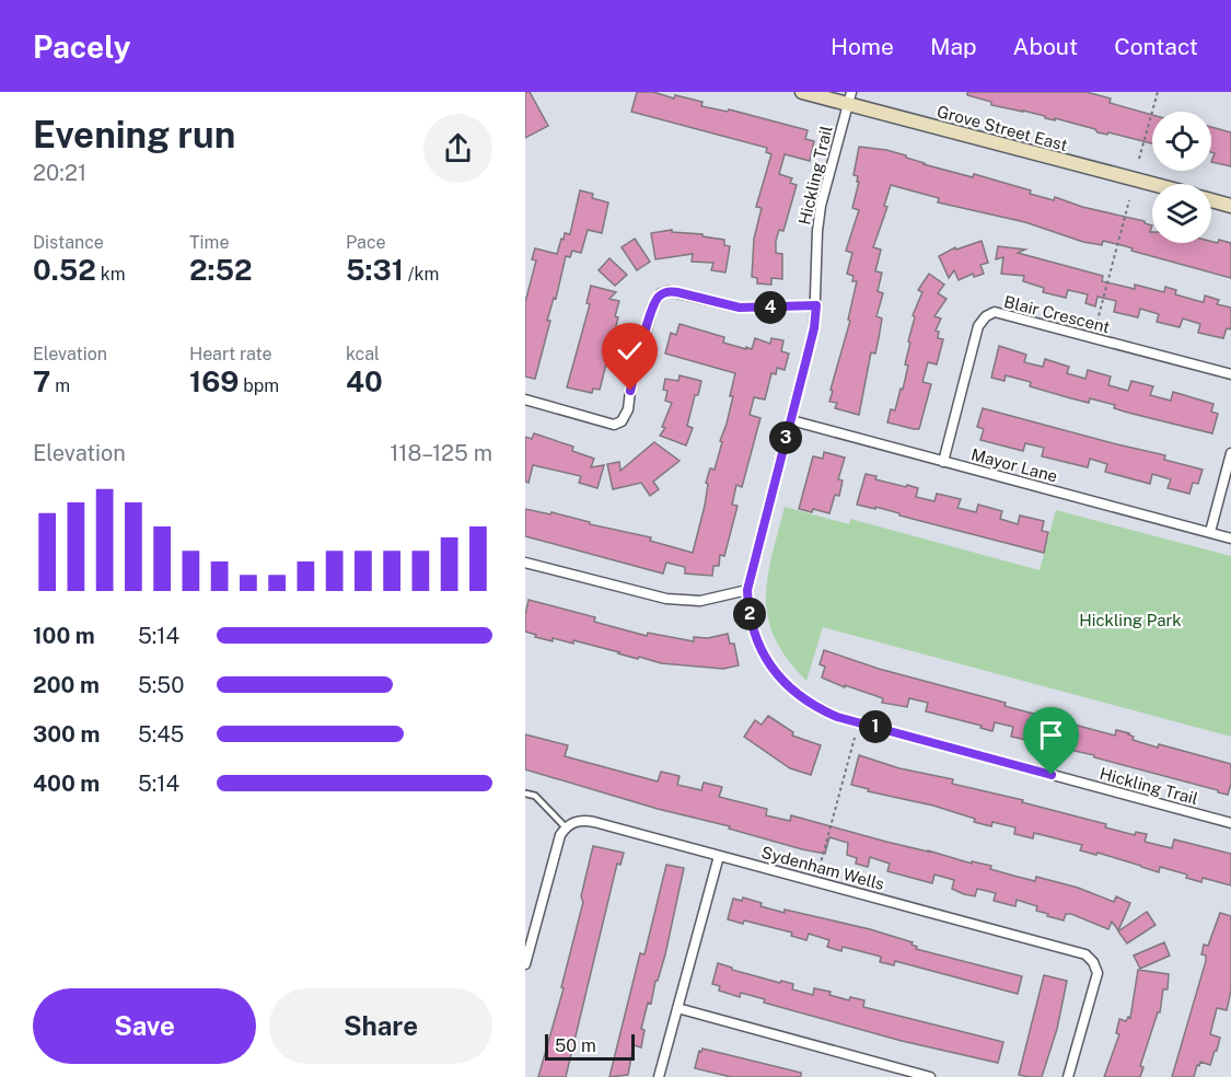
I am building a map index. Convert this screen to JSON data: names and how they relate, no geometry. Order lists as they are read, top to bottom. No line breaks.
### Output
{"streets":{"street":["Grove Street East","Hickling Trail","Blair Crescent","Mayor Lane","Sydenham Wells"]},"crossings":[["Grove Street East","Hickling Trail"],["Hickling Trail","Mayor Lane"],["Blair Crescent","Mayor Lane"]],"parks":["Hickling Park"],"scale_bar":"50 m","page":{"header":"Pacely","nav":["Home","Map","About","Contact"],"heading":["Evening run","20:21"],"stats":[["Distance","0.52 km"],["Time","2:52"],["Pace","5:31 /km"],["Elevation","7 m"],["Heart rate","169 bpm"],["kcal","40"]],"pins":["4","3","2","1"],"chart":["Elevation","118–125 m"],"list":[{"name":"100 m","note":"5:14"},{"name":"200 m","note":"5:50"},{"name":"300 m","note":"5:45"},{"name":"400 m","note":"5:14"}],"buttons":["Save","Share"],"scale":"50 m"}}
